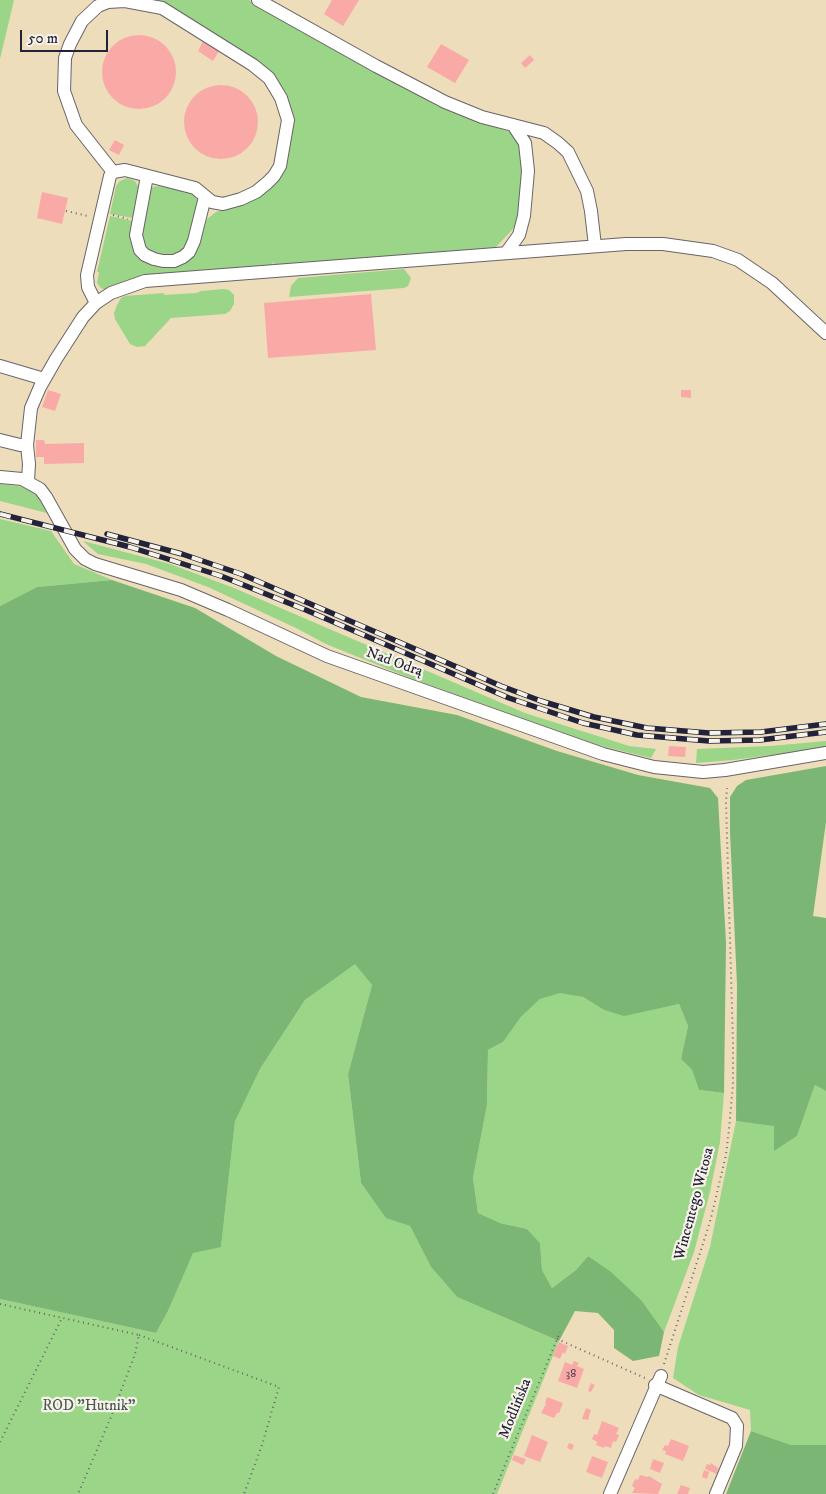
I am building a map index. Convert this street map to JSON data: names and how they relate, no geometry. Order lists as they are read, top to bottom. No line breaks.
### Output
{"streets":{"street":["Nad Odrą"],"path":["Wincentego Witosa","Modlińska"]},"parks":["ROD \"Hutnik\""],"house_numbers":["38"],"scale_bar":"50 m"}
